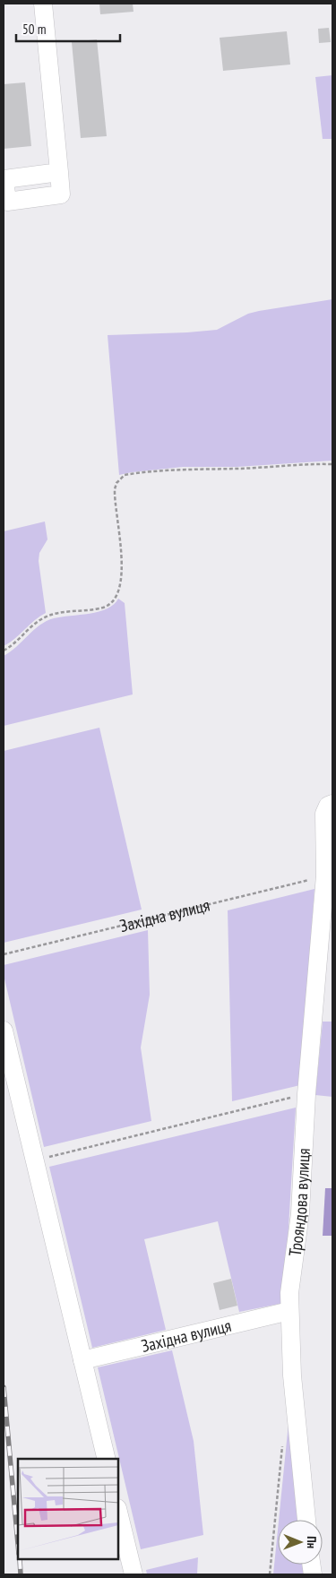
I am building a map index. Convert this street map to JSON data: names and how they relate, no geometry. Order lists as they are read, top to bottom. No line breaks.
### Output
{"streets":{"street":["Західна вулиця","Трояндова вулиця"]},"crossings":[["Західна вулиця","Трояндова вулиця"]],"scale_bar":"50 m","north":"right"}
